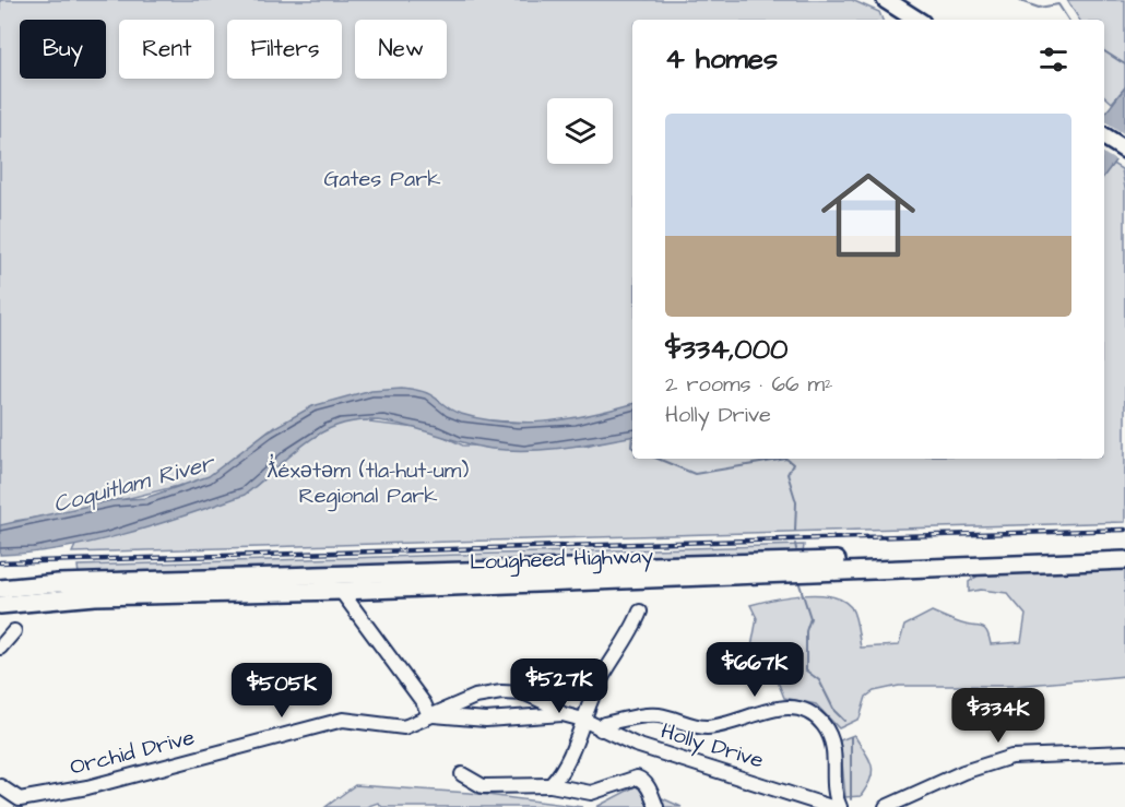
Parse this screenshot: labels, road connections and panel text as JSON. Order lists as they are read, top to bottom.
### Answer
{
  "streets": {
    "main road": ["Lougheed Highway"],
    "street": ["Holly Drive", "Orchid Drive"]
  },
  "water": ["Coquitlam River"],
  "parks": ["Gates Park", "ƛ̓éxətəm (tla-hut-um) Regional Park"],
  "page": {
    "chip": [
      "Buy",
      "Rent",
      "Filters",
      "New"
    ],
    "heading": "4 homes",
    "list": [
      {
        "name": "$334,000",
        "note": "2 rooms · 66 m² · Holly Drive"
      }
    ],
    "price": [
      "$667K",
      "$527K",
      "$505K",
      "$334K"
    ]
  }
}
